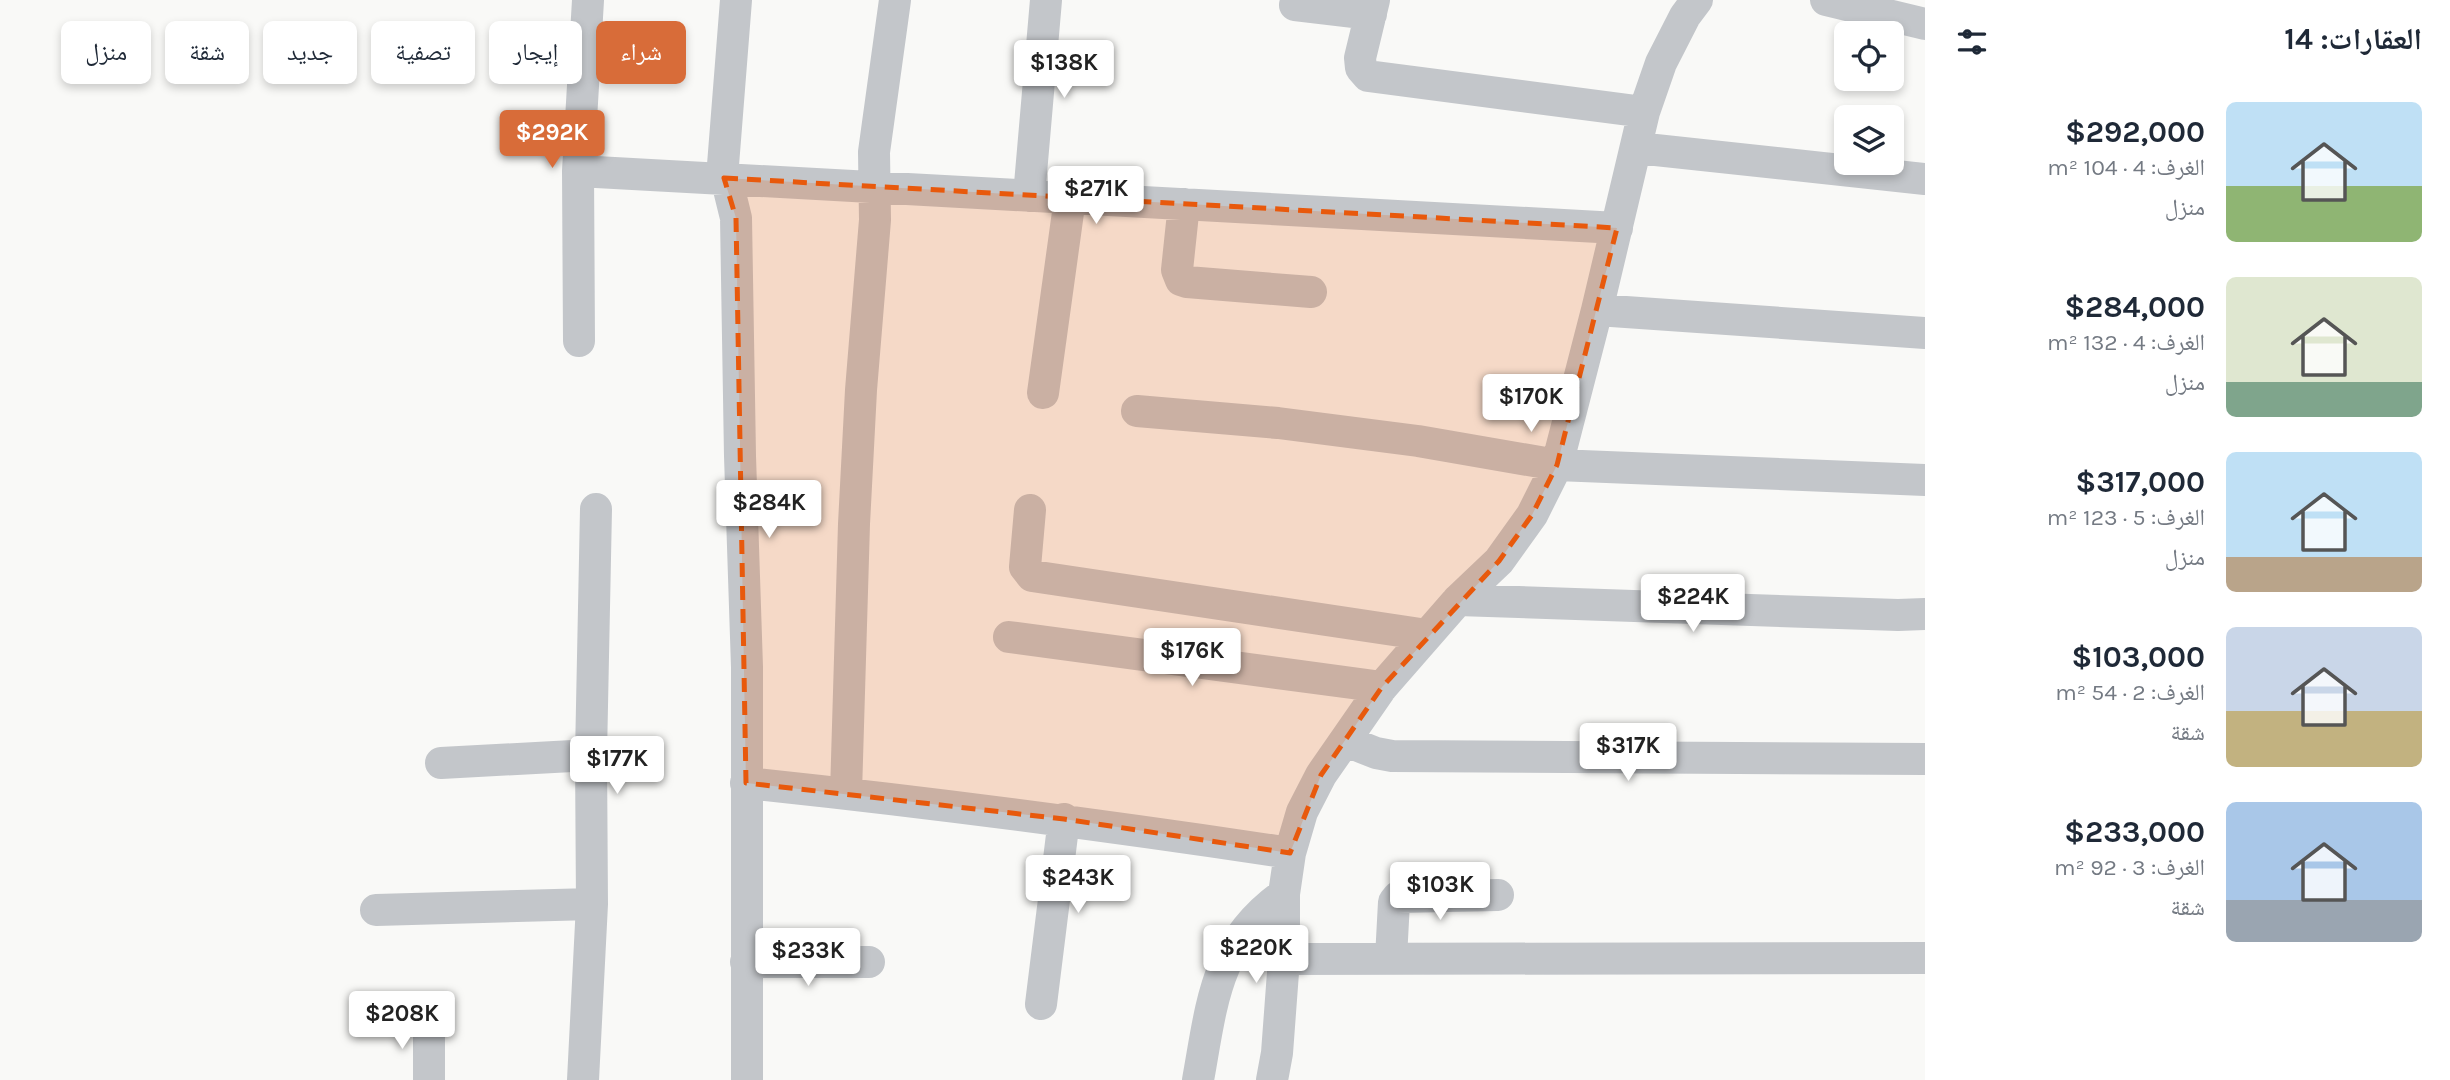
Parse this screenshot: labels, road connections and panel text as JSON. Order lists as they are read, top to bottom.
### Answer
{
  "page": {
    "heading": "العقارات: 14",
    "chip": [
      "شراء",
      "إيجار",
      "تصفية",
      "جديد",
      "شقة",
      "منزل"
    ],
    "price": [
      "$138K",
      "$292K",
      "$271K",
      "$170K",
      "$284K",
      "$224K",
      "$176K",
      "$317K",
      "$177K",
      "$243K",
      "$103K",
      "$220K",
      "$233K",
      "$208K"
    ],
    "list": [
      {
        "name": "$292,000",
        "note": "الغرف: 4 · 104 m² · منزل"
      },
      {
        "name": "$284,000",
        "note": "الغرف: 4 · 132 m² · منزل"
      },
      {
        "name": "$317,000",
        "note": "الغرف: 5 · 123 m² · منزل"
      },
      {
        "name": "$103,000",
        "note": "الغرف: 2 · 54 m² · شقة"
      },
      {
        "name": "$233,000",
        "note": "الغرف: 3 · 92 m² · شقة"
      }
    ]
  }
}
